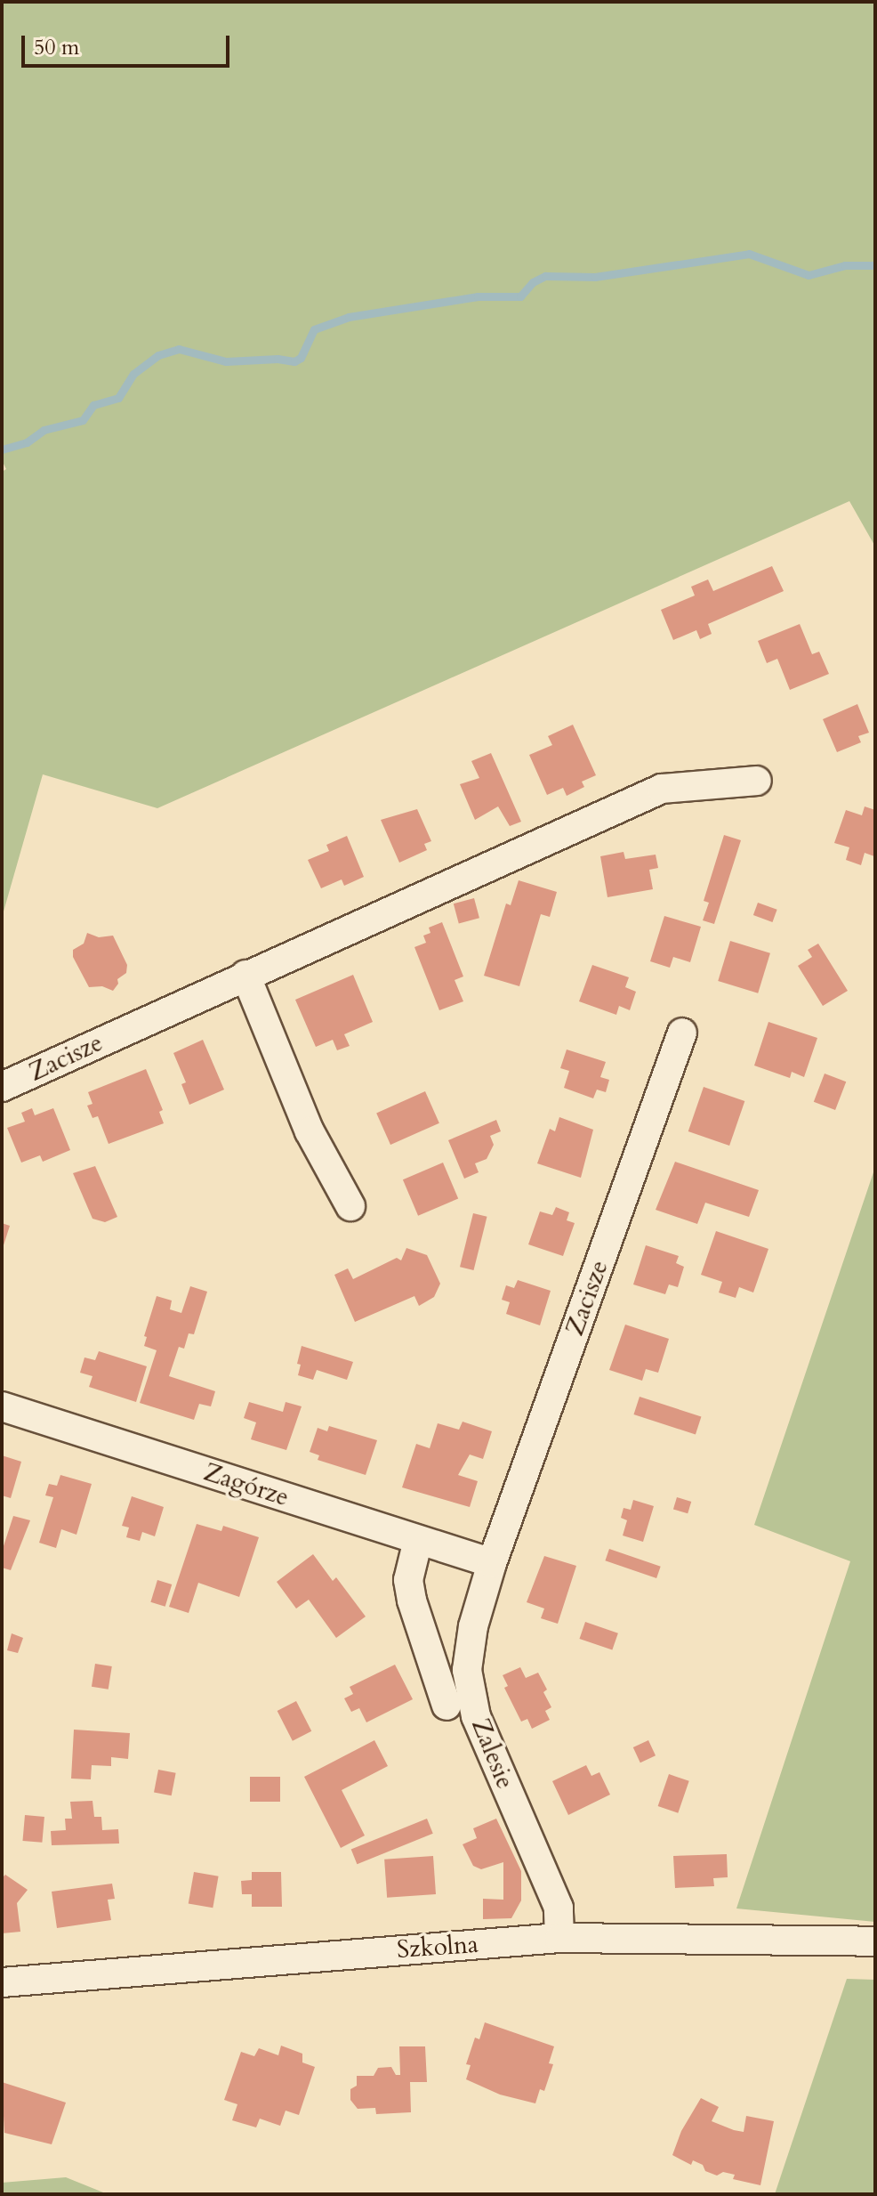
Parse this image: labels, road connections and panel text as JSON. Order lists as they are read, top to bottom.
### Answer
{
  "streets": {
    "street": [
      "Zacisze",
      "Zagórze",
      "Zalesie",
      "Szkolna"
    ]
  },
  "crossings": [
    ["Zacisze", "Zagórze"],
    ["Zacisze", "Zalesie"],
    ["Zagórze", "Zalesie"],
    ["Zalesie", "Szkolna"]
  ],
  "scale_bar": "50 m"
}
